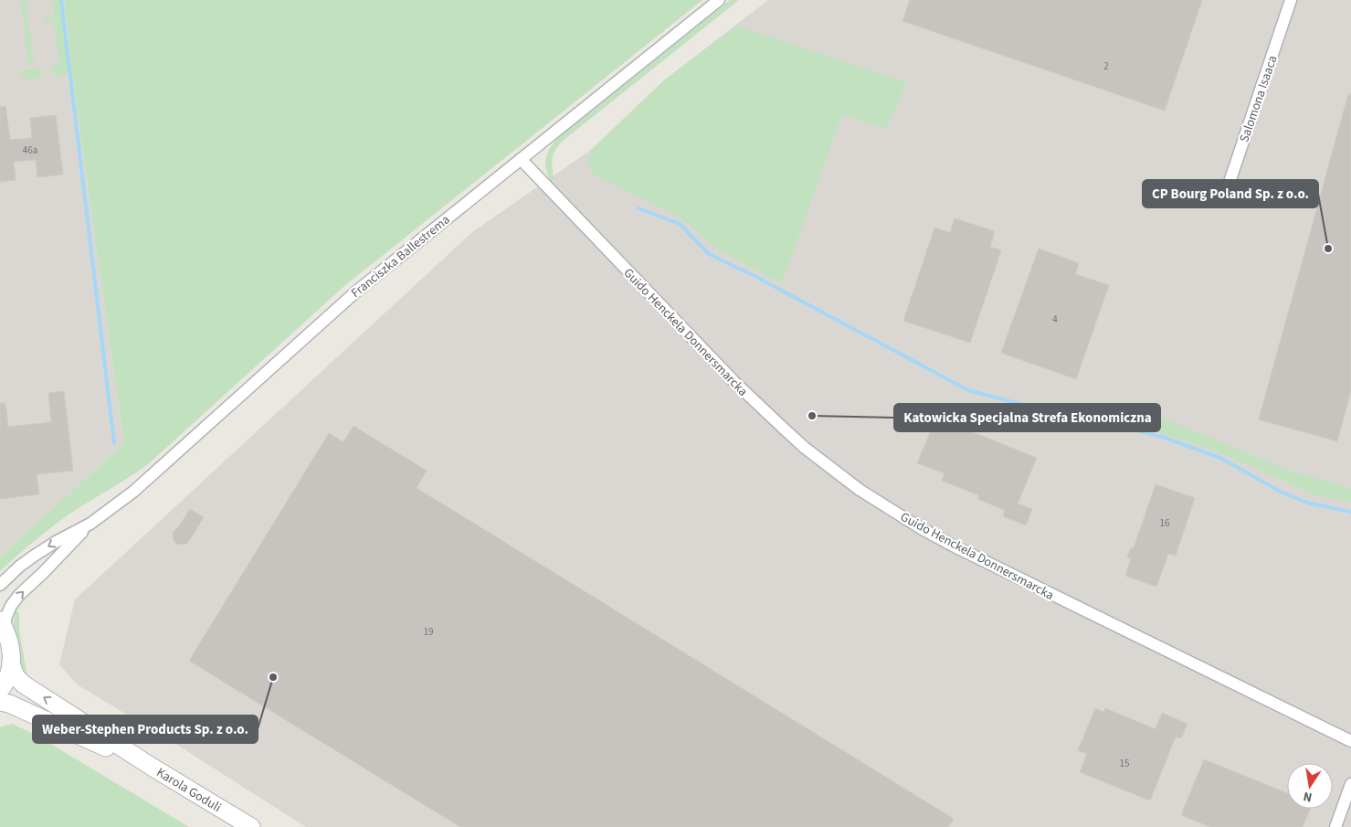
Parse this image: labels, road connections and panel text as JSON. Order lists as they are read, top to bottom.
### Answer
{
  "streets": {
    "street": [
      "Salomona Isaaca",
      "Franciszka Ballestrema",
      "Guido Henckela Donnersmarcka",
      "Karola Goduli"
    ]
  },
  "crossings": [
    ["Franciszka Ballestrema", "Guido Henckela Donnersmarcka"]
  ],
  "places": ["CP Bourg Poland Sp. z o.o.", "Katowicka Specjalna Strefa Ekonomiczna", "Weber-Stephen Products Sp. z o.o."],
  "house_numbers": [
    "2",
    "46a",
    "4",
    "16",
    "19",
    "15"
  ],
  "north": "bottom"
}
